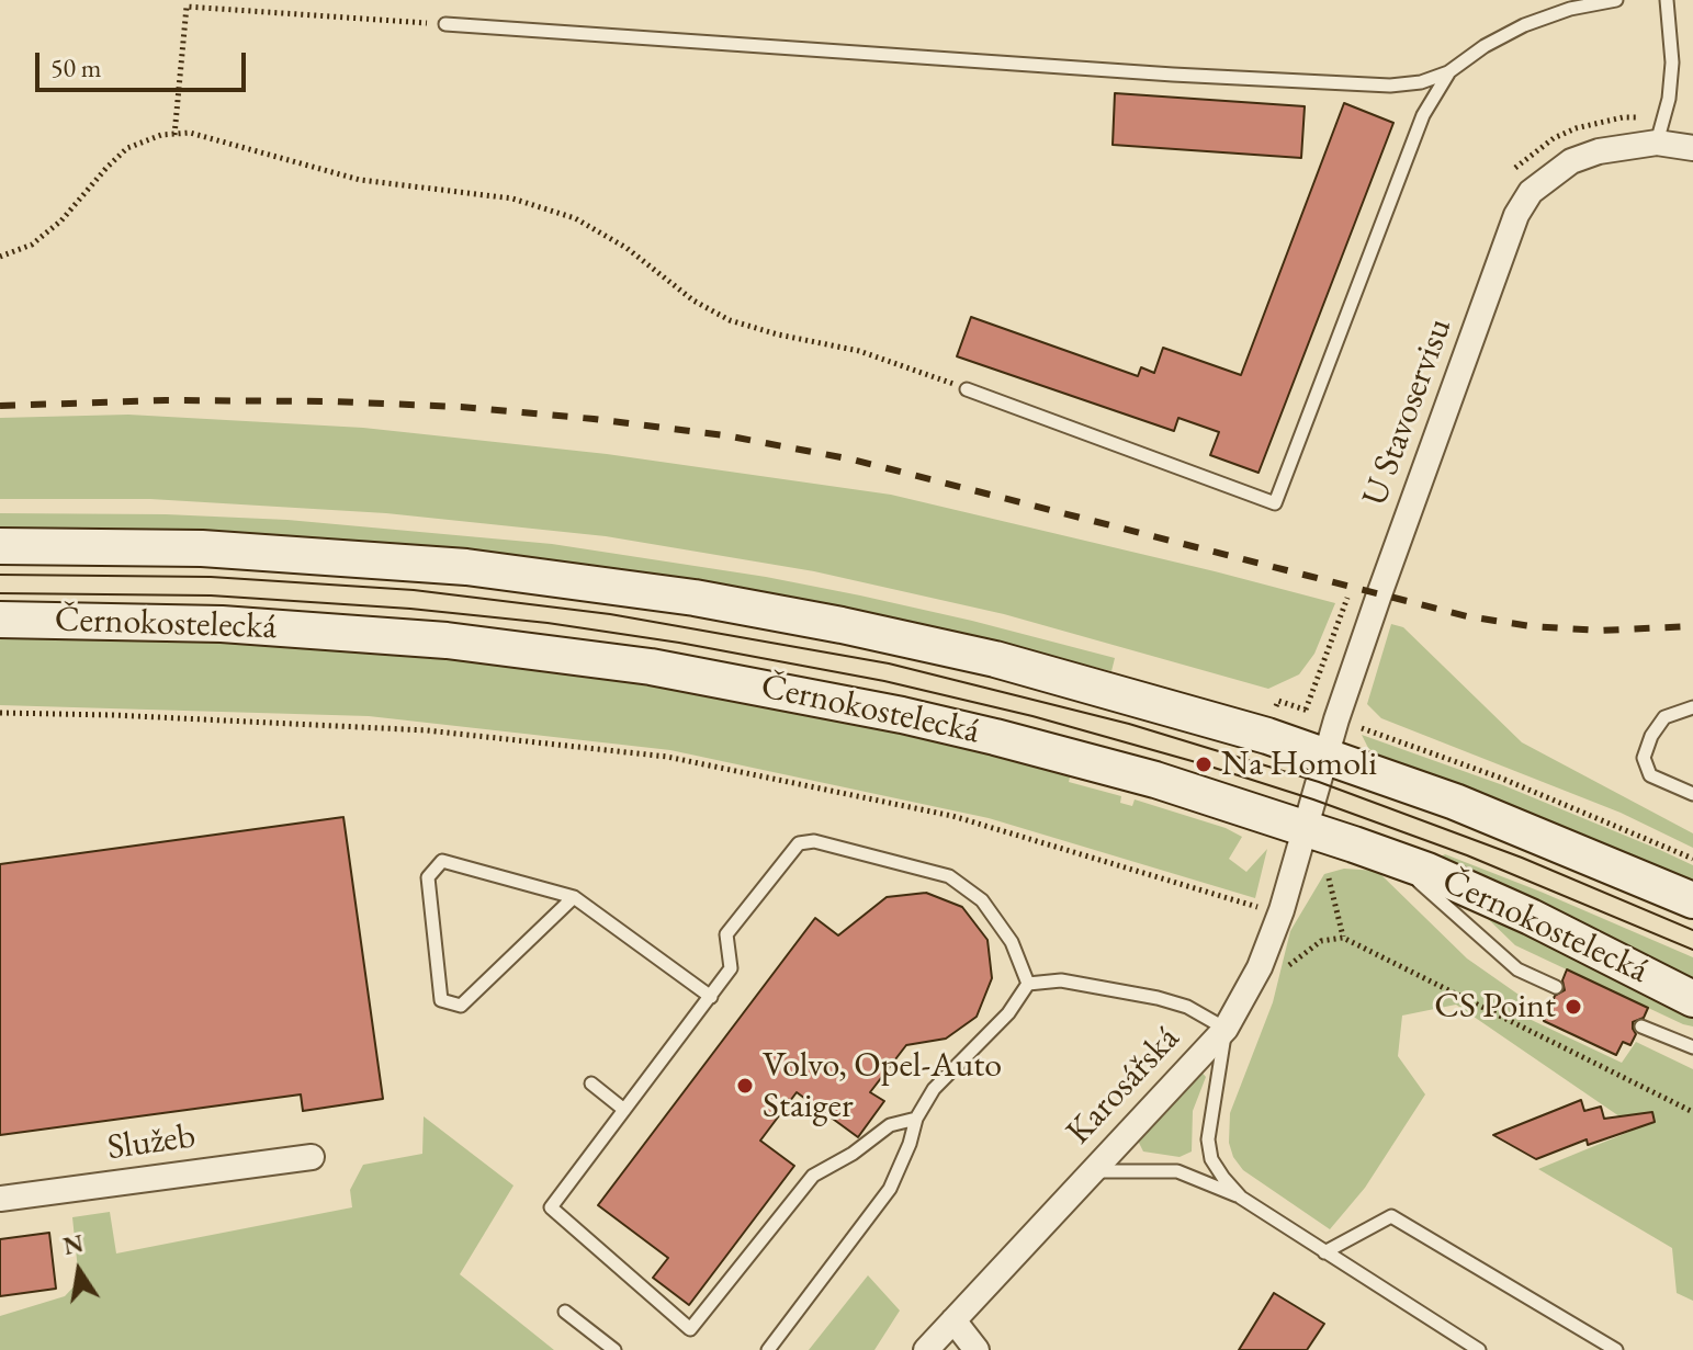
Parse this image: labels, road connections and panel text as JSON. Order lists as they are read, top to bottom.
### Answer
{
  "streets": {
    "main road": ["Černokostelecká"],
    "street": ["U Stavoservisu", "Karosářská", "Služeb"]
  },
  "crossings": [
    ["U Stavoservisu", "Černokostelecká"],
    ["U Stavoservisu", "Karosářská"],
    ["Černokostelecká", "Karosářská"]
  ],
  "places": ["Na Homoli", "CS Point", "Volvo, Opel-Auto Staiger"],
  "scale_bar": "50 m",
  "north": "top"
}
